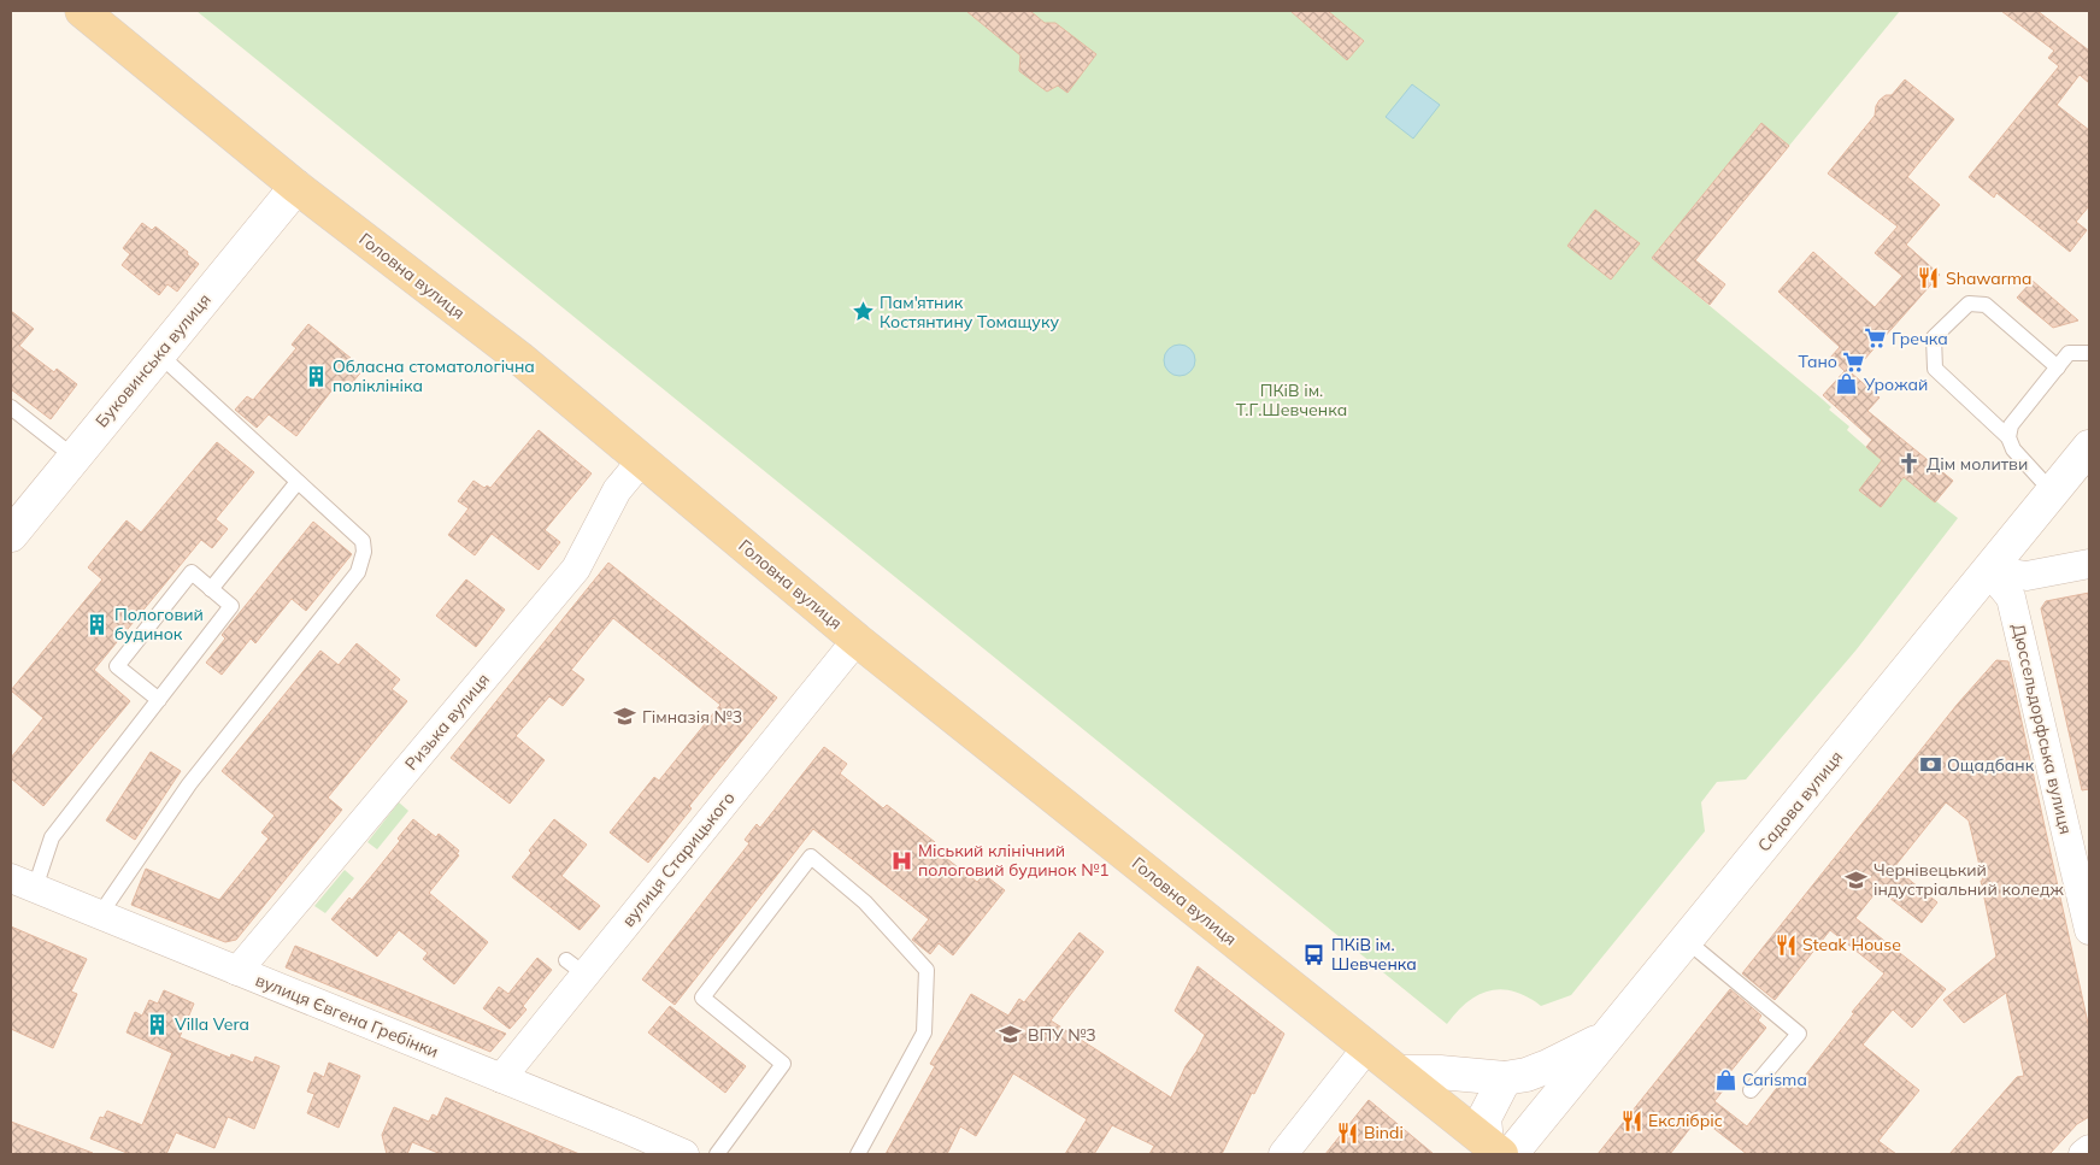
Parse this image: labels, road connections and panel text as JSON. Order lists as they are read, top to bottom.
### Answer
{
  "streets": {
    "main road": ["Головна вулиця", "Буковинська вулиця", "Садова вулиця"],
    "street": [
      "Ризька вулиця",
      "Дюссельдорфська вулиця",
      "вулиця Старицького",
      "вулиця Євгена Гребінки"
    ]
  },
  "crossings": [
    ["Головна вулиця", "Буковинська вулиця"],
    ["Головна вулиця", "Ризька вулиця"],
    ["Головна вулиця", "Садова вулиця"],
    ["Головна вулиця", "вулиця Старицького"],
    ["Ризька вулиця", "вулиця Євгена Гребінки"],
    ["Дюссельдорфська вулиця", "Садова вулиця"],
    ["вулиця Старицького", "вулиця Євгена Гребінки"]
  ],
  "parks": ["ПКіВ ім. Т.Г.Шевченка"],
  "places": {
    "restaurant": [
      "Shawarma",
      "Steak House",
      "Екслібріс",
      "Bindi"
    ],
    "place": ["Пам'ятник Костянтину Томащуку"],
    "supermarket": ["Гречка", "Тано"],
    "building": ["Обласна стоматологічна поліклініка", "Пологовий будинок", "Villa Vera"],
    "shop": ["Урожай", "Carisma"],
    "church": ["Дім молитви"],
    "school or university": ["Гімназія №3", "Чернівецький індустріальний коледж", "ВПУ №3"],
    "bank": ["Ощадбанк"],
    "hospital": ["Міський клінічний пологовий будинок №1"],
    "bus stop": ["ПКіВ ім. Шевченка"]
  }
}
